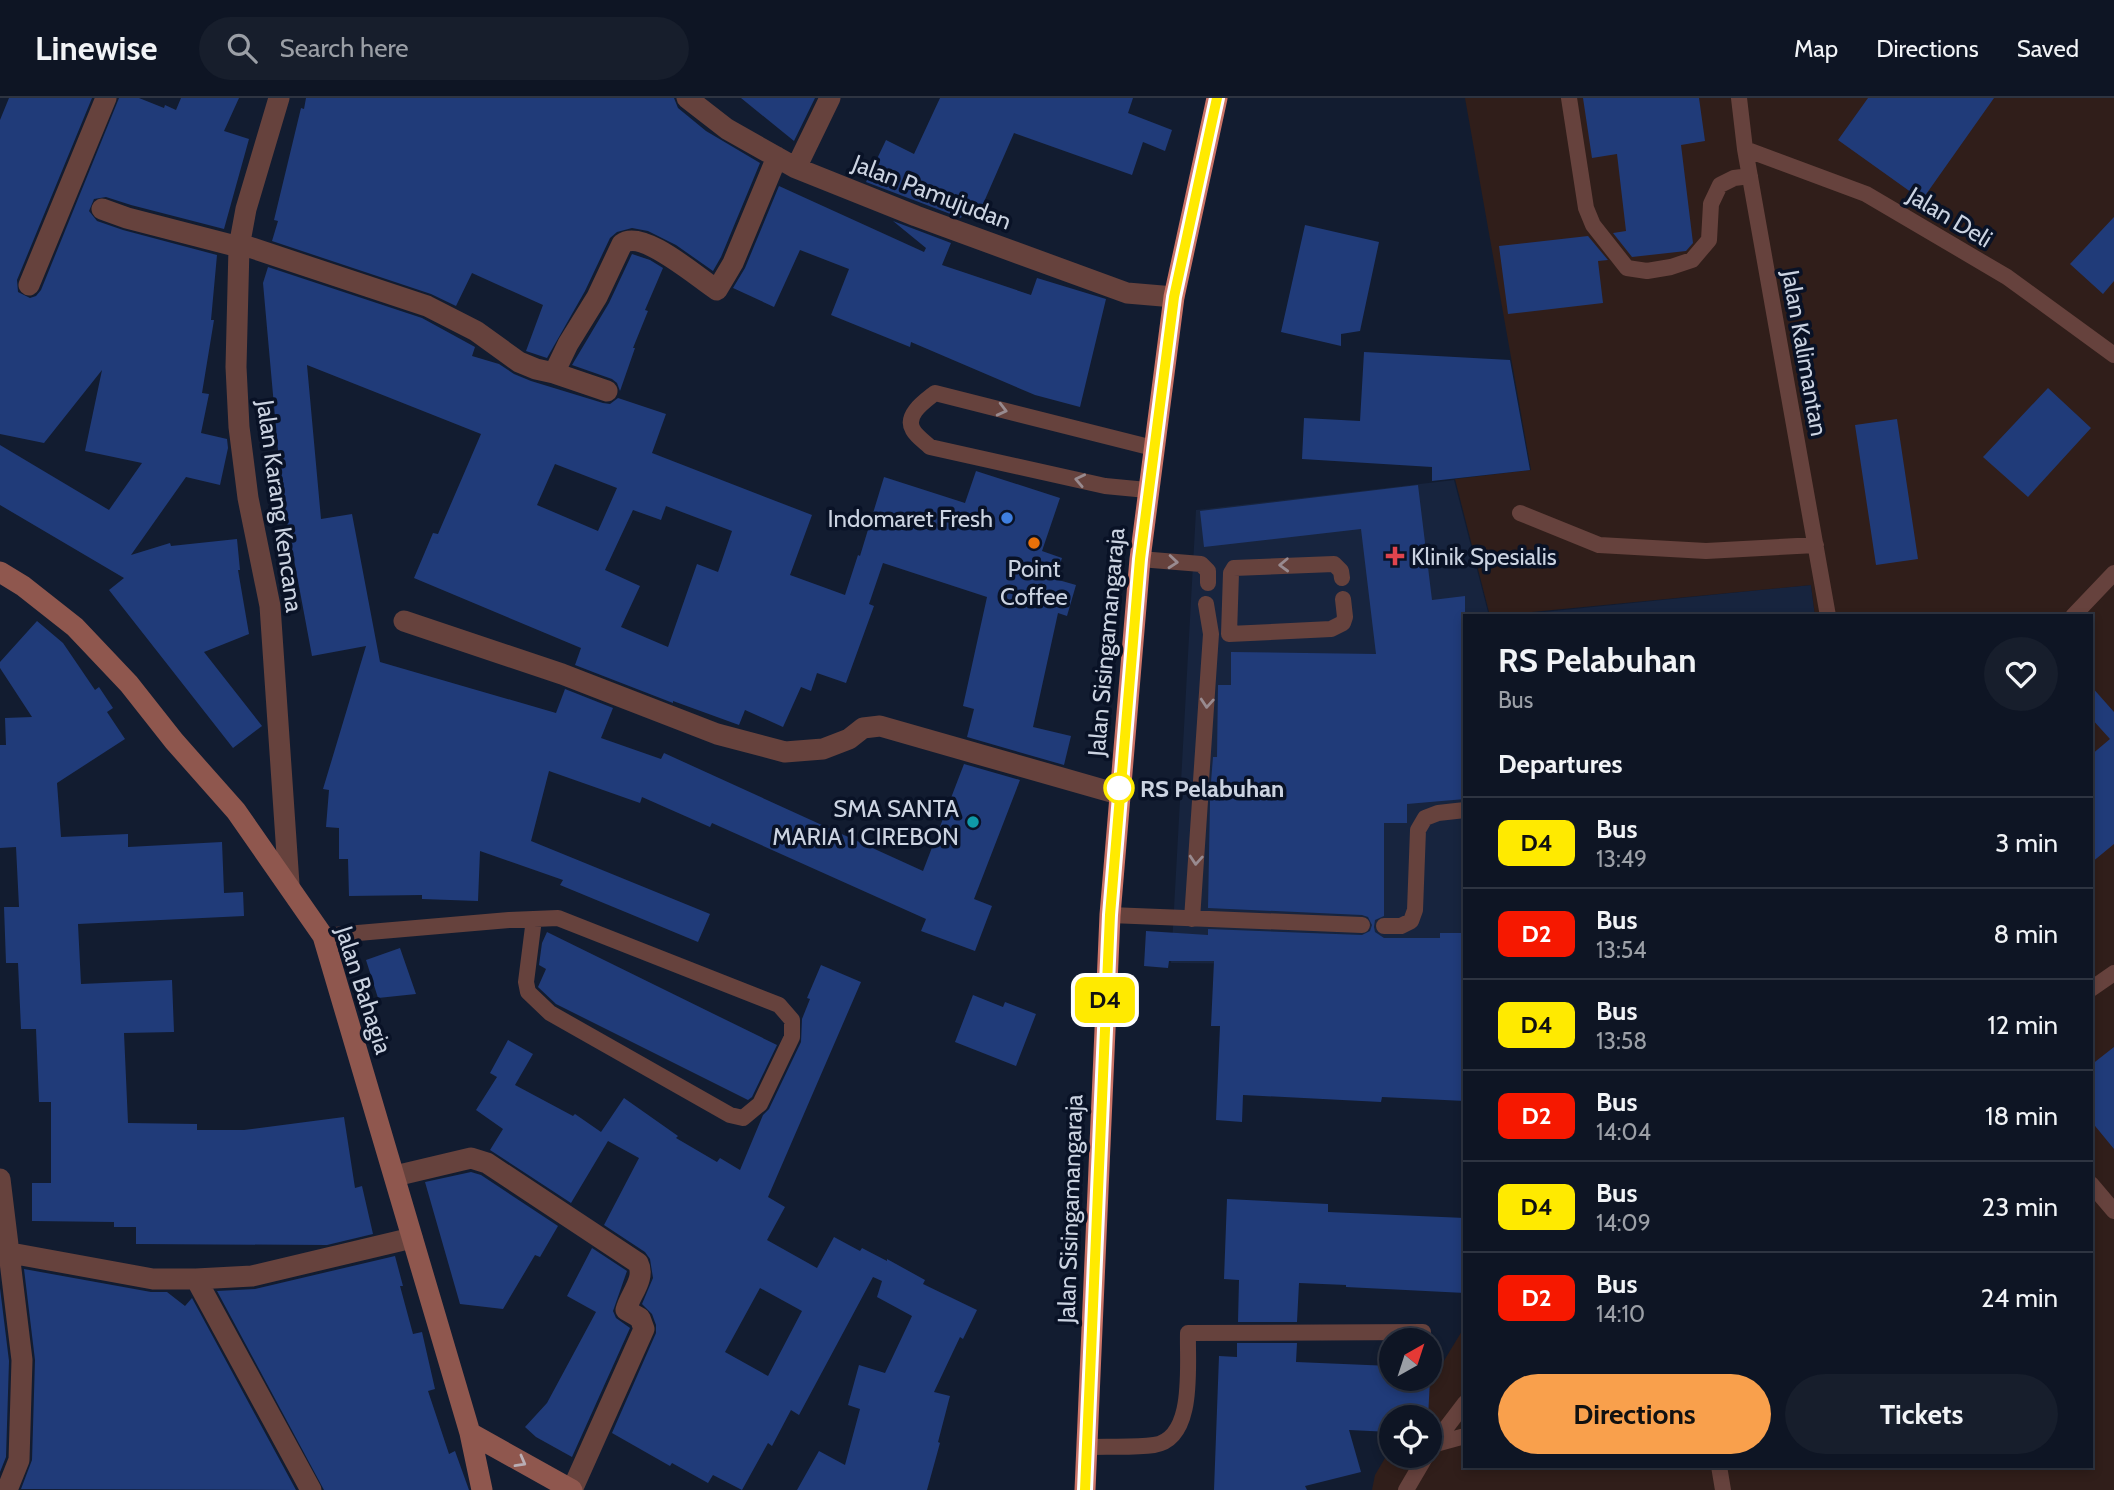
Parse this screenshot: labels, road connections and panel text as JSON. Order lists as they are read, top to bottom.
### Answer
{
  "streets": {
    "highway": ["Jalan Sisingamangaraja"],
    "main road": ["Jalan Bahagia"],
    "street": ["Jalan Pamujudan", "Jalan Karang Kencana"],
    "lane": ["Jalan Deli", "Jalan Kalimantan"]
  },
  "crossings": [
    ["Jalan Pamujudan", "Jalan Sisingamangaraja"],
    ["Jalan Deli", "Jalan Kalimantan"],
    ["Jalan Karang Kencana", "Jalan Bahagia"]
  ],
  "places": {
    "other": [
      "Indomaret Fresh",
      "Point Coffee",
      "RS Pelabuhan",
      "SMA SANTA MARIA 1 CIREBON"
    ],
    "health": ["Klinik Spesialis"]
  },
  "lines": ["bus line D4"],
  "north": "top right",
  "page": {
    "header": "Linewise",
    "search": "Search here",
    "nav": ["Map", "Directions", "Saved"],
    "on_map": "D4",
    "heading": [
      ["RS Pelabuhan", "Bus"],
      "Departures"
    ],
    "list": [
      {
        "mark": "D4",
        "name": "Bus",
        "note": "13:49",
        "value": "3 min"
      },
      {
        "mark": "D2",
        "name": "Bus",
        "note": "13:54",
        "value": "8 min"
      },
      {
        "mark": "D4",
        "name": "Bus",
        "note": "13:58",
        "value": "12 min"
      },
      {
        "mark": "D2",
        "name": "Bus",
        "note": "14:04",
        "value": "18 min"
      },
      {
        "mark": "D4",
        "name": "Bus",
        "note": "14:09",
        "value": "23 min"
      },
      {
        "mark": "D2",
        "name": "Bus",
        "note": "14:10",
        "value": "24 min"
      }
    ],
    "buttons": ["Directions", "Tickets"]
  }
}
